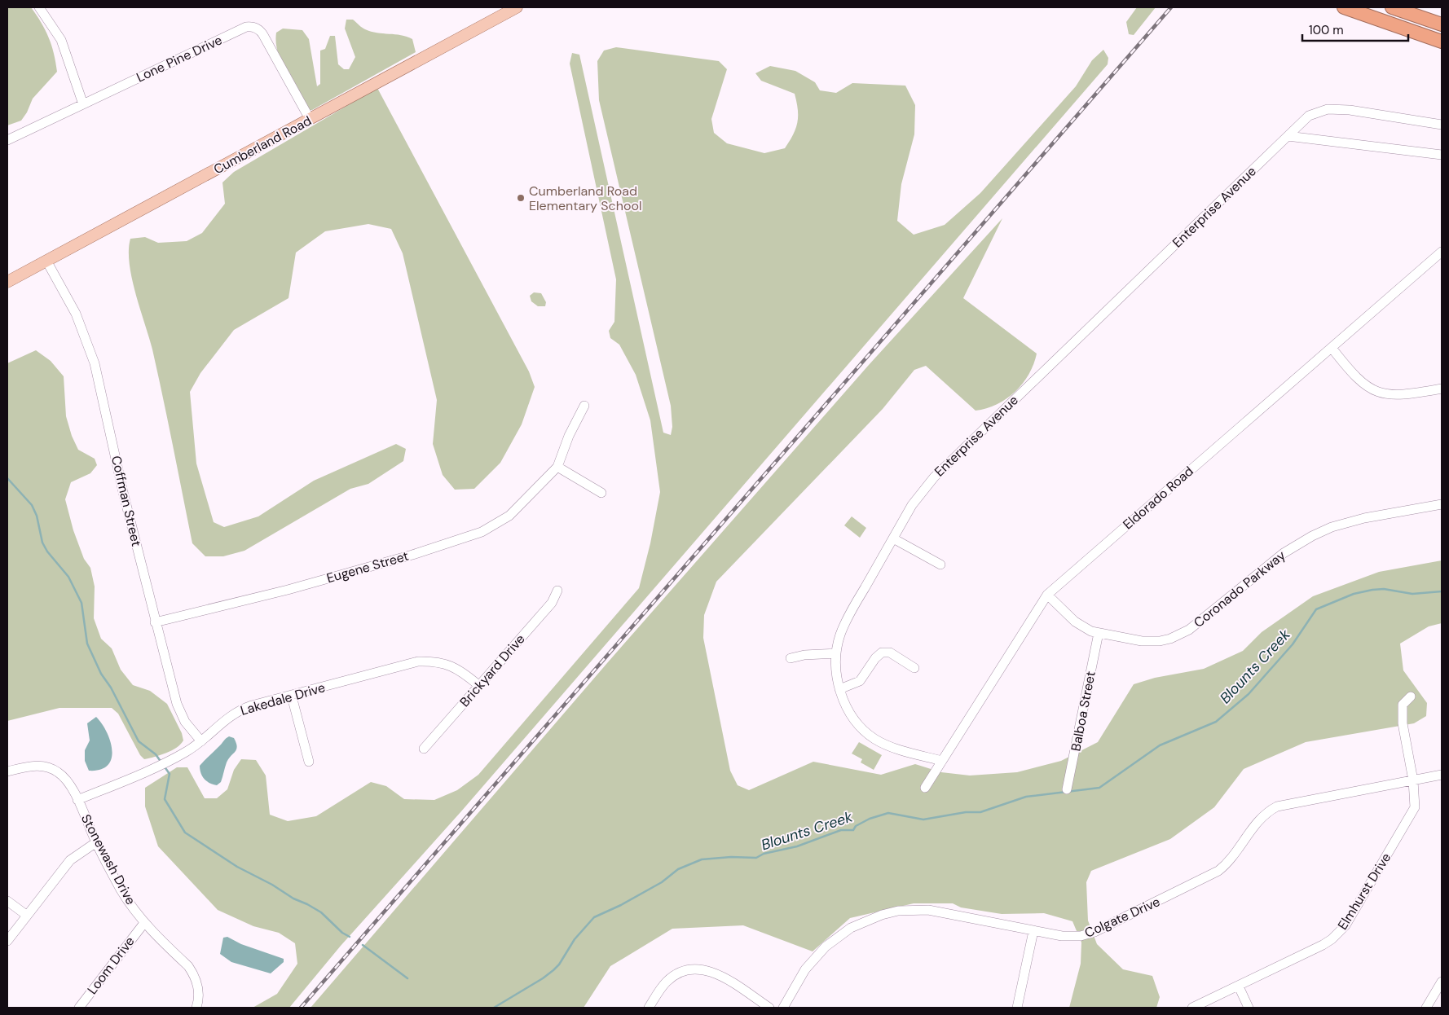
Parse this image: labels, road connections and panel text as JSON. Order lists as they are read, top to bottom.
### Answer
{
  "streets": {
    "main road": ["Cumberland Road"],
    "street": [
      "Lone Pine Drive",
      "Enterprise Avenue",
      "Eldorado Road",
      "Coffman Street",
      "Eugene Street",
      "Coronado Parkway",
      "Brickyard Drive",
      "Lakedale Drive",
      "Balboa Street",
      "Stonewash Drive",
      "Elmhurst Drive",
      "Colgate Drive",
      "Loom Drive"
    ]
  },
  "crossings": [
    ["Lone Pine Drive", "Cumberland Road"],
    ["Cumberland Road", "Coffman Street"],
    ["Enterprise Avenue", "Eldorado Road"],
    ["Eldorado Road", "Coronado Parkway"],
    ["Coffman Street", "Eugene Street"],
    ["Coffman Street", "Lakedale Drive"],
    ["Coronado Parkway", "Balboa Street"],
    ["Brickyard Drive", "Lakedale Drive"],
    ["Lakedale Drive", "Stonewash Drive"],
    ["Stonewash Drive", "Loom Drive"],
    ["Elmhurst Drive", "Colgate Drive"]
  ],
  "water": ["Blounts Creek"],
  "places": ["Cumberland Road Elementary School"],
  "scale_bar": "100 m"
}
